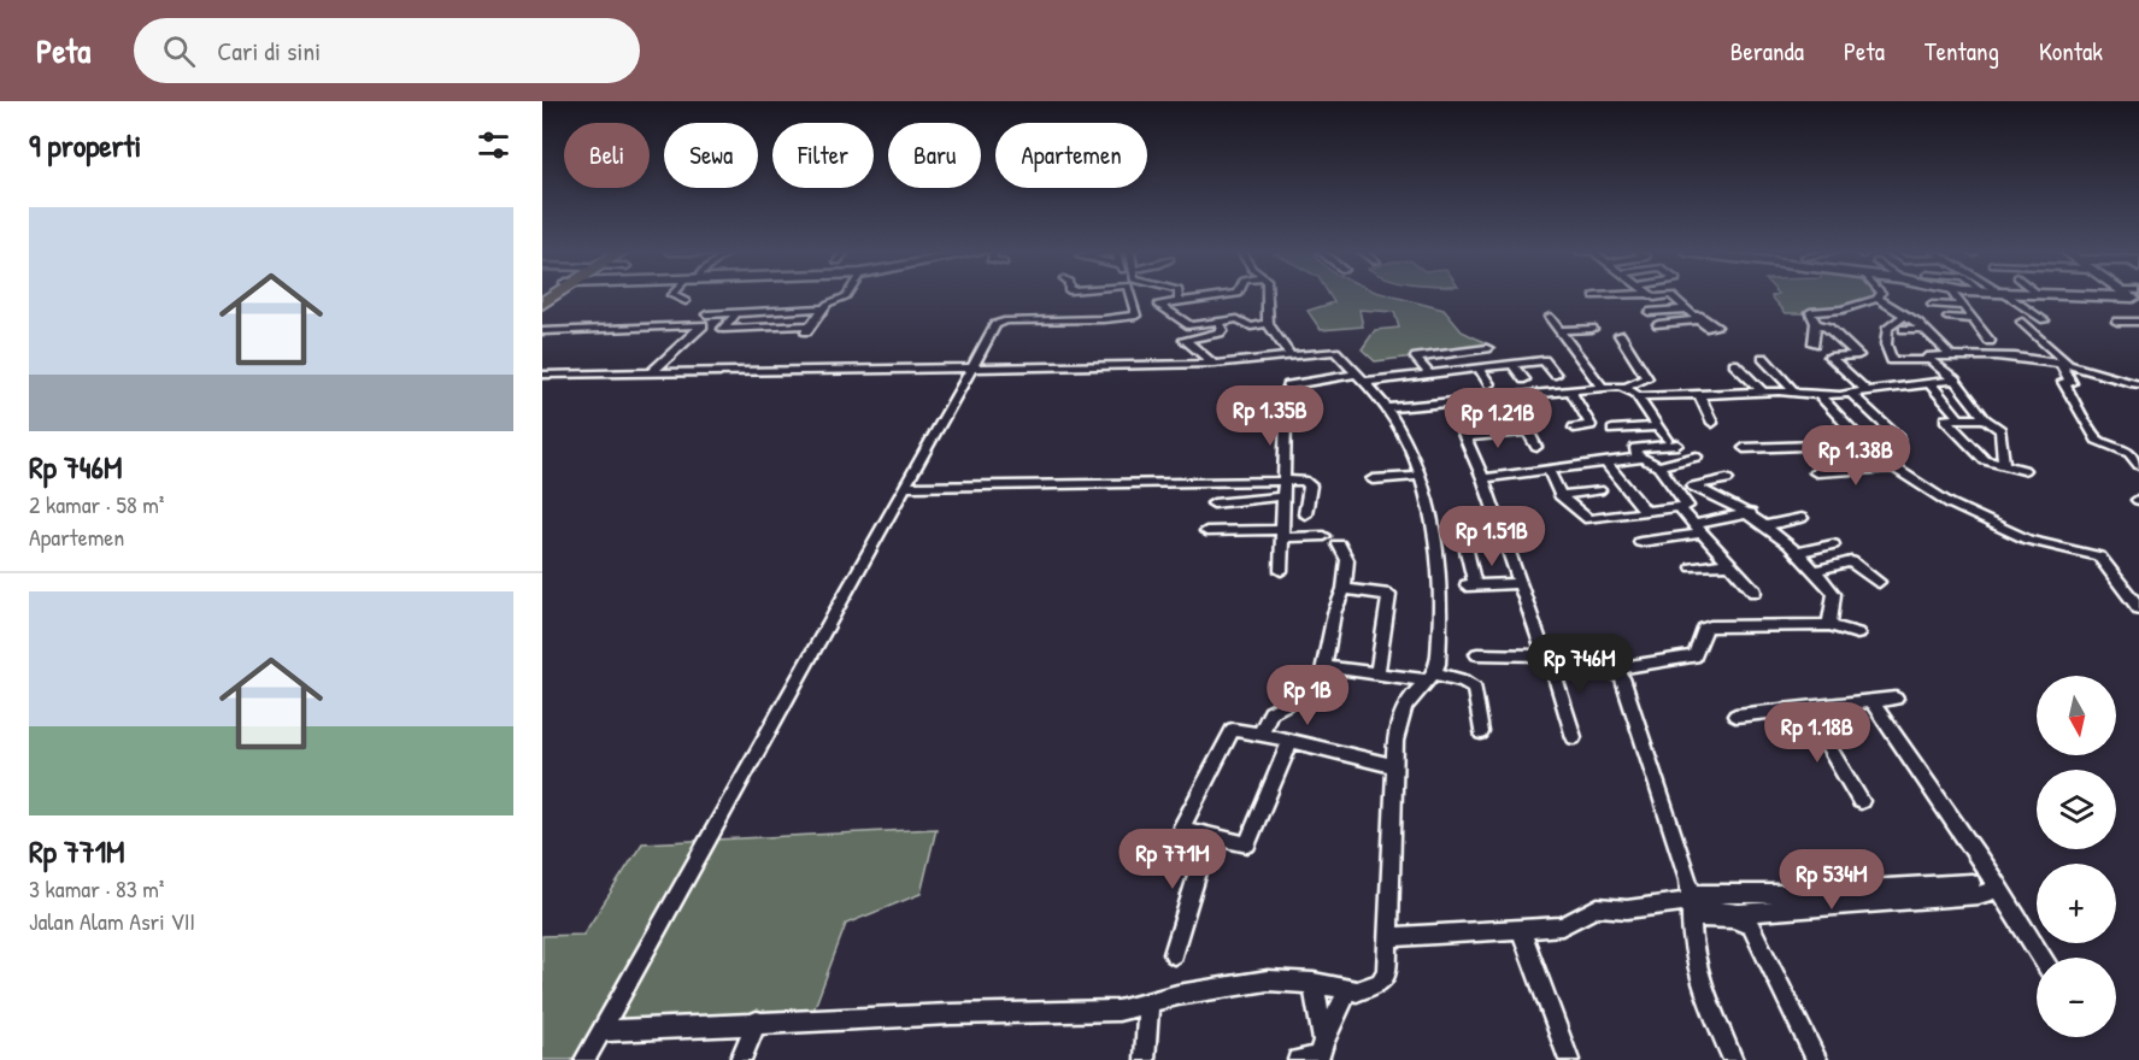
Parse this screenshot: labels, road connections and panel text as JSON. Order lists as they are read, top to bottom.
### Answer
{
  "north": "bottom",
  "page": {
    "header": "Peta",
    "search": "Cari di sini",
    "nav": [
      "Beranda",
      "Peta",
      "Tentang",
      "Kontak"
    ],
    "heading": "9 properti",
    "chip": [
      "Beli",
      "Sewa",
      "Filter",
      "Baru",
      "Apartemen"
    ],
    "list": [
      {
        "name": "Rp 746M",
        "note": "2 kamar · 58 m² · Apartemen"
      },
      {
        "name": "Rp 771M",
        "note": "3 kamar · 83 m² · Jalan Alam Asri VII"
      }
    ],
    "price": [
      "Rp 1.35B",
      "Rp 1.21B",
      "Rp 1.38B",
      "Rp 1.51B",
      "Rp 746M",
      "Rp 1B",
      "Rp 1.18B",
      "Rp 771M",
      "Rp 534M"
    ],
    "map_buttons": ["+", "−"]
  }
}
